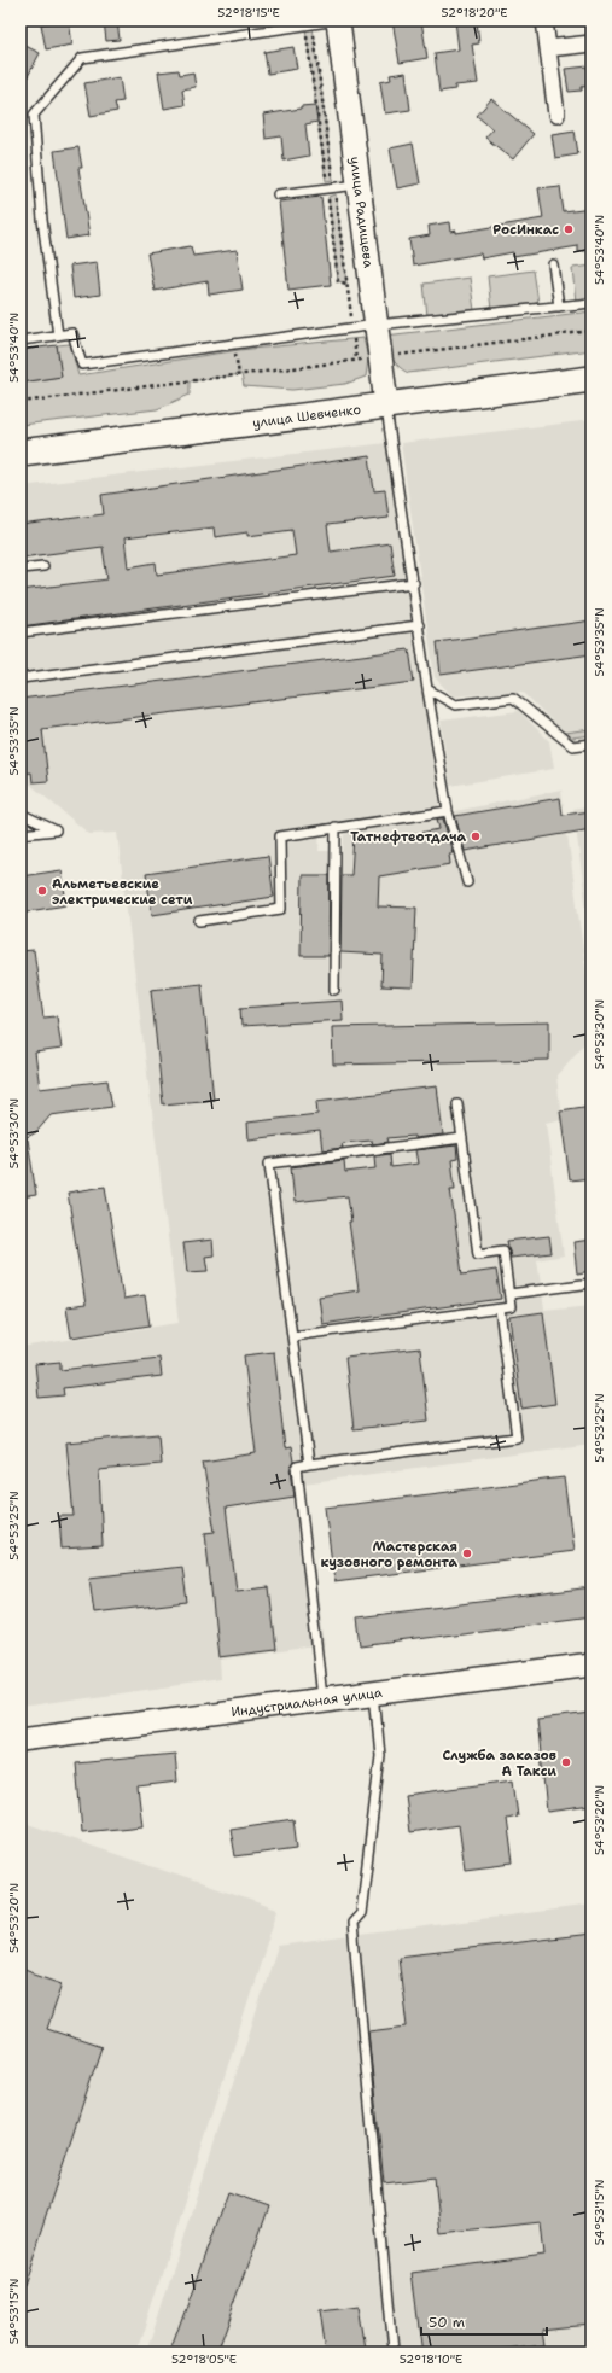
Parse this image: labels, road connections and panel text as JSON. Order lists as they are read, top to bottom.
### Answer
{
  "streets": {
    "main road": ["улица Шевченко"],
    "street": ["улица Радищева", "Индустриальная улица"]
  },
  "crossings": [
    ["улица Радищева", "улица Шевченко"]
  ],
  "places": [
    "РосИнкас",
    "Татнефтеотдача",
    "Альметьевские электрические сети",
    "Мастерская кузовного ремонта",
    "Служба заказов А Такси"
  ],
  "scale_bar": "50 m",
  "coordinates": [
    "52°18'15\"E",
    "52°18'20\"E",
    "54°53'40\"N",
    "54°53'35\"N",
    "54°53'30\"N",
    "54°53'25\"N",
    "54°53'20\"N",
    "54°53'15\"N",
    "52°18'05\"E",
    "52°18'10\"E"
  ]
}
